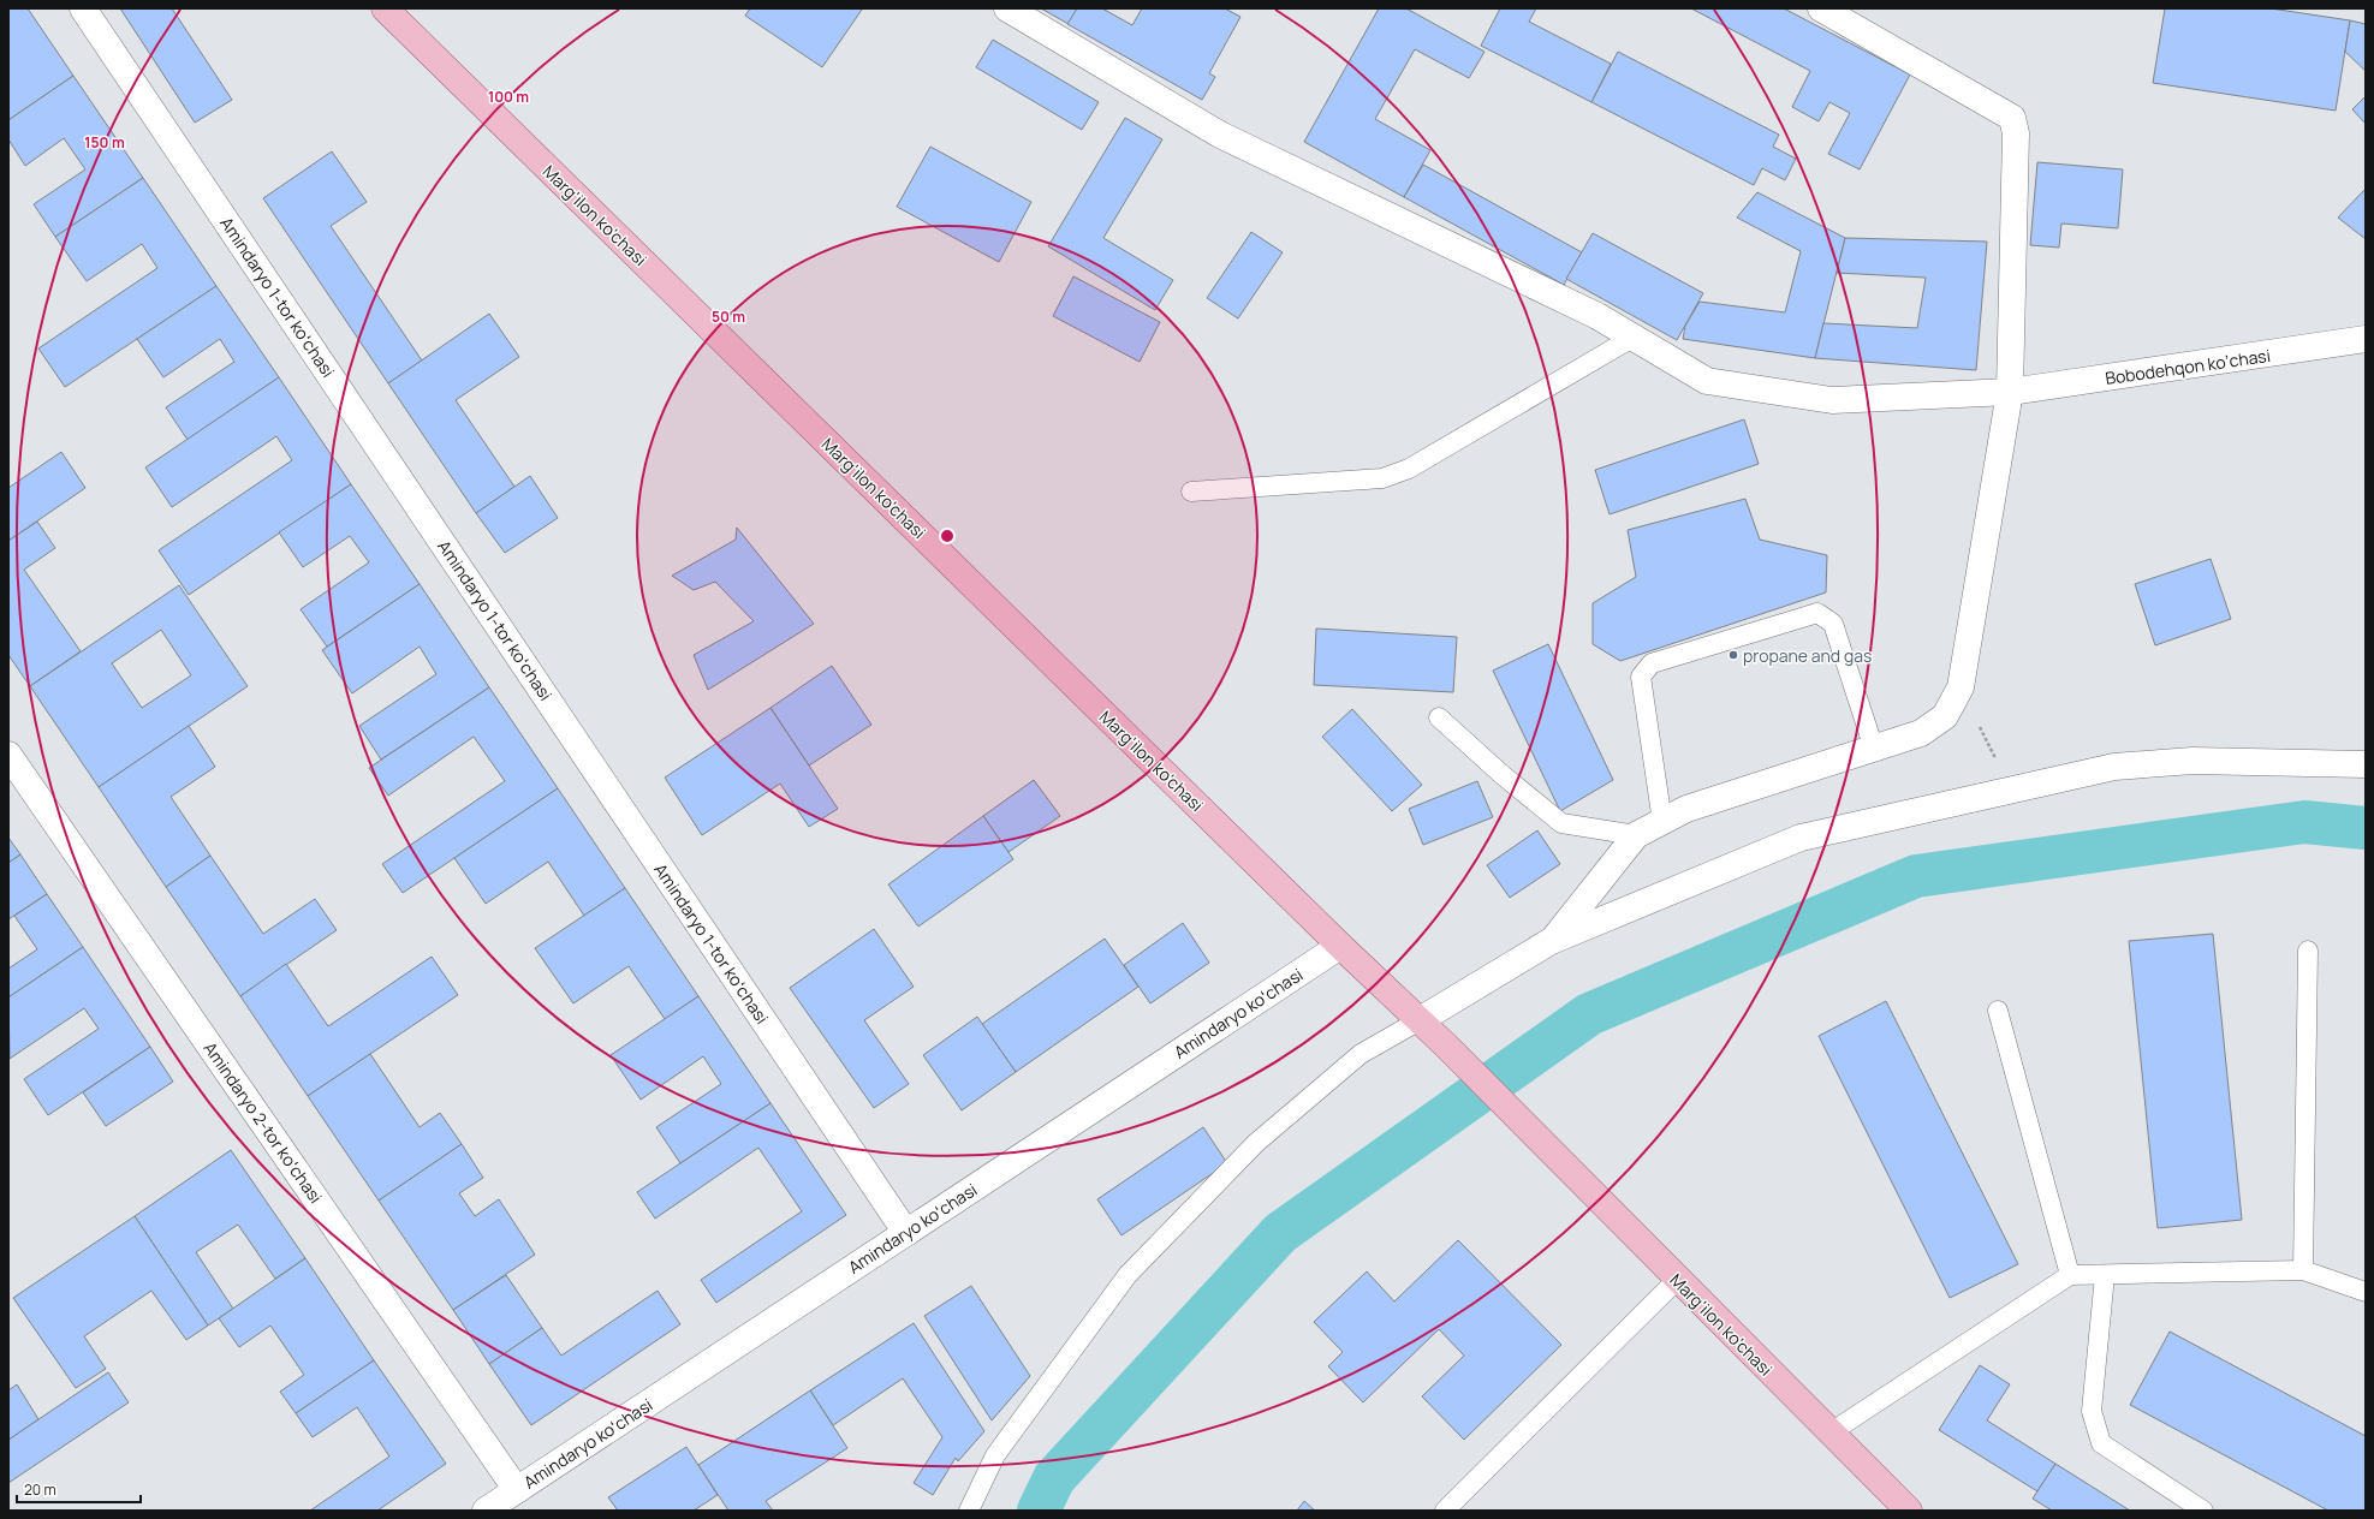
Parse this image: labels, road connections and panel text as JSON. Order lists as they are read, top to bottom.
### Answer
{
  "streets": {
    "main road": ["Marg'ilon ko'chasi"],
    "street": [
      "Amindaryo 1-tor koʻchasi",
      "Bobodehqon koʼchasi",
      "Amindaryo koʻchasi",
      "Amindaryo 2-tor koʻchasi"
    ]
  },
  "crossings": [
    ["Marg'ilon ko'chasi", "Amindaryo koʻchasi"],
    ["Amindaryo 1-tor koʻchasi", "Amindaryo koʻchasi"],
    ["Amindaryo koʻchasi", "Amindaryo 2-tor koʻchasi"]
  ],
  "places": ["propane and gas"],
  "scale_bar": "20 m",
  "rings": ["100 m", "150 m", "50 m"]
}
